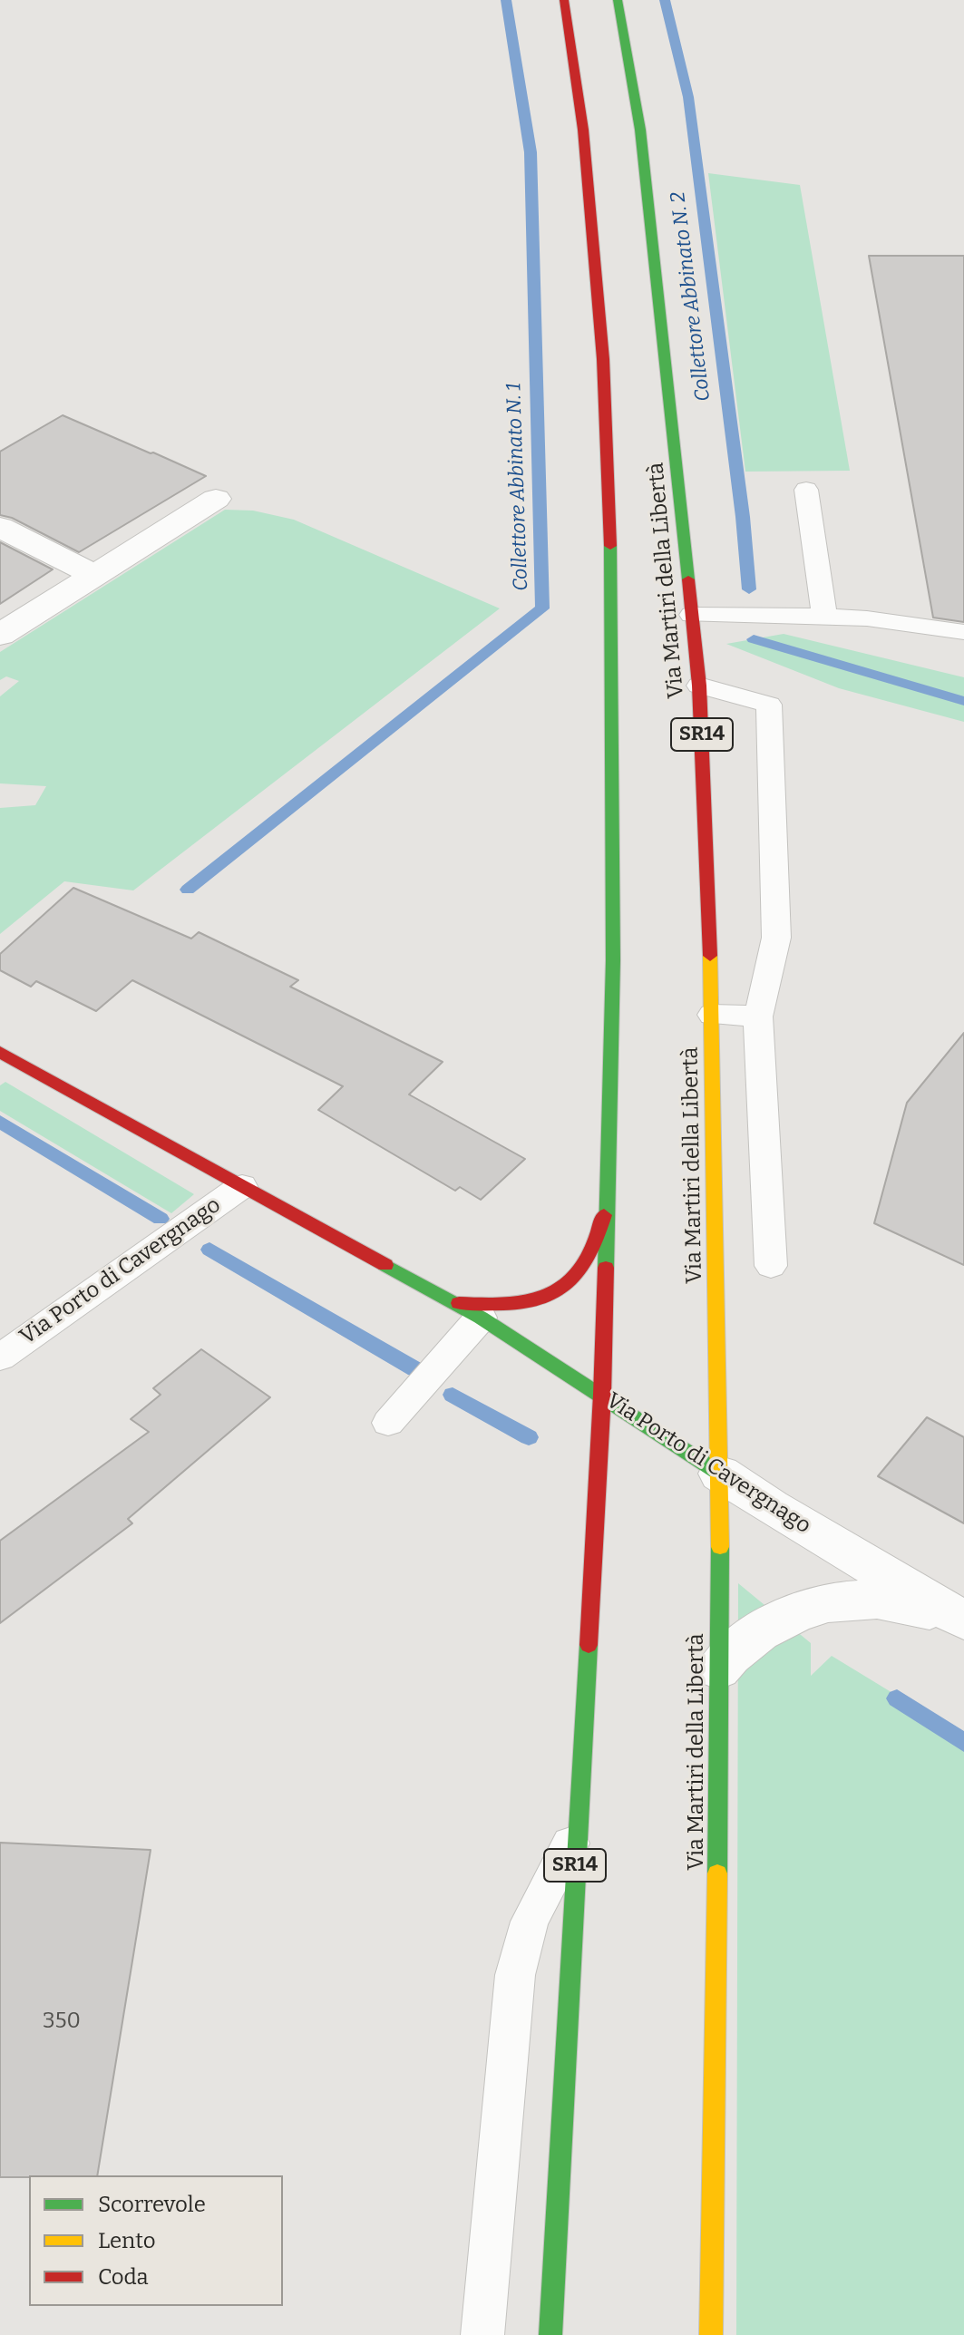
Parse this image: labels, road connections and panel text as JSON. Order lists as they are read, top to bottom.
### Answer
{
  "streets": {
    "main road": ["Via Martiri della Libertà", "SR14", "Via Porto di Cavergnago"]
  },
  "crossings": [
    ["Via Martiri della Libertà", "Via Porto di Cavergnago"],
    ["SR14", "Via Porto di Cavergnago"]
  ],
  "water": ["Collettore Abbinato N. 2", "Collettore Abbinato N. 1"],
  "house_numbers": ["350"],
  "legend": ["Scorrevole", "Lento", "Coda"]
}
